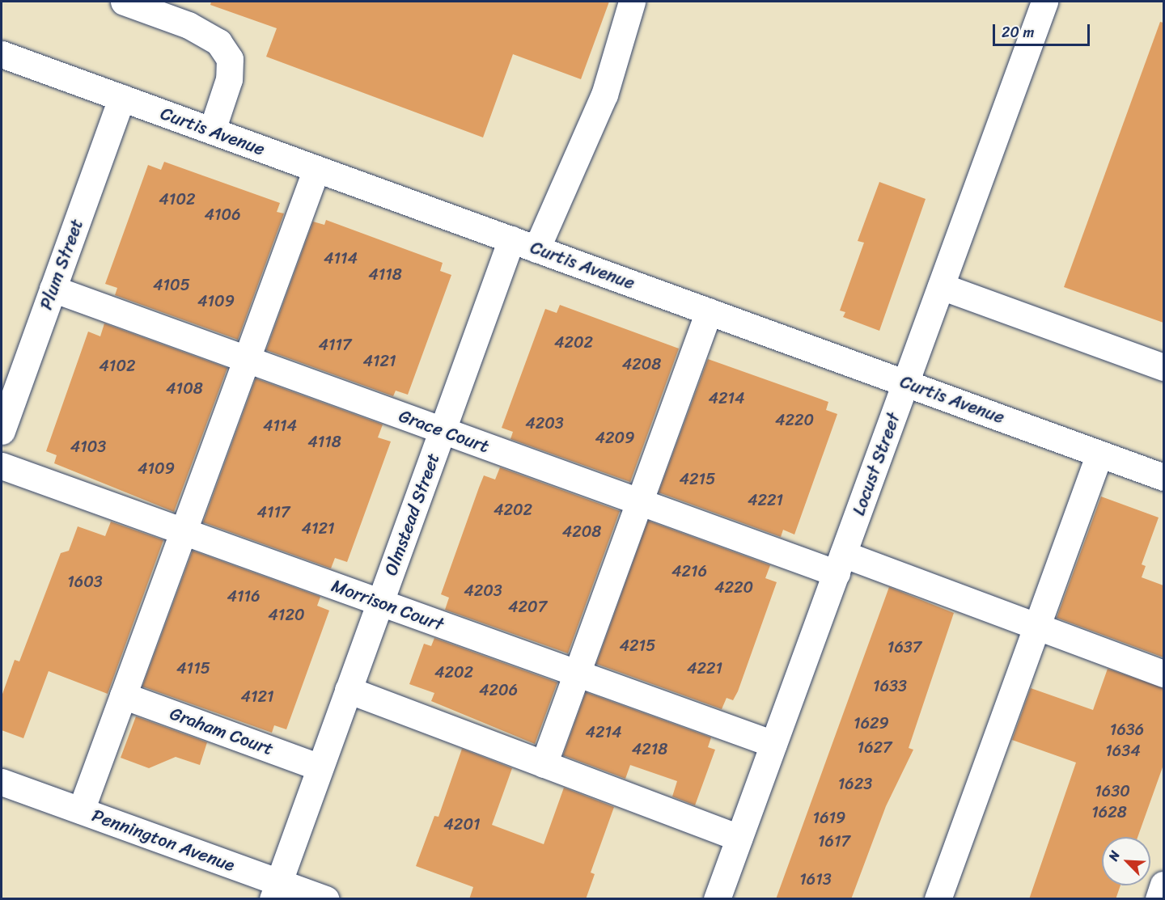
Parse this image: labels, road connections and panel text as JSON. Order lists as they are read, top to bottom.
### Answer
{
  "streets": {
    "street": [
      "Curtis Avenue",
      "Plum Street",
      "Grace Court",
      "Locust Street",
      "Olmstead Street",
      "Morrison Court",
      "Graham Court",
      "Pennington Avenue"
    ]
  },
  "crossings": [
    ["Curtis Avenue", "Plum Street"],
    ["Curtis Avenue", "Locust Street"],
    ["Curtis Avenue", "Olmstead Street"],
    ["Plum Street", "Grace Court"],
    ["Grace Court", "Locust Street"],
    ["Grace Court", "Olmstead Street"],
    ["Locust Street", "Morrison Court"],
    ["Olmstead Street", "Morrison Court"],
    ["Olmstead Street", "Graham Court"],
    ["Olmstead Street", "Pennington Avenue"]
  ],
  "house_numbers": [
    "4102",
    "4106",
    "4114",
    "4118",
    "4105",
    "4109",
    "4202",
    "4117",
    "4121",
    "4208",
    "4102",
    "4108",
    "4214",
    "4220",
    "4203",
    "4114",
    "4209",
    "4118",
    "4103",
    "4109",
    "4215",
    "4221",
    "4202",
    "4117",
    "4121",
    "4208",
    "4216",
    "1603",
    "4220",
    "4203",
    "4116",
    "4207",
    "4120",
    "4215",
    "1637",
    "4115",
    "4221",
    "4202",
    "1633",
    "4206",
    "4121",
    "1629",
    "1636",
    "4214",
    "1627",
    "4218",
    "1634",
    "1623",
    "1630",
    "1628",
    "1619",
    "4201",
    "1617",
    "1613"
  ],
  "scale_bar": "20 m",
  "north": "top left"
}
